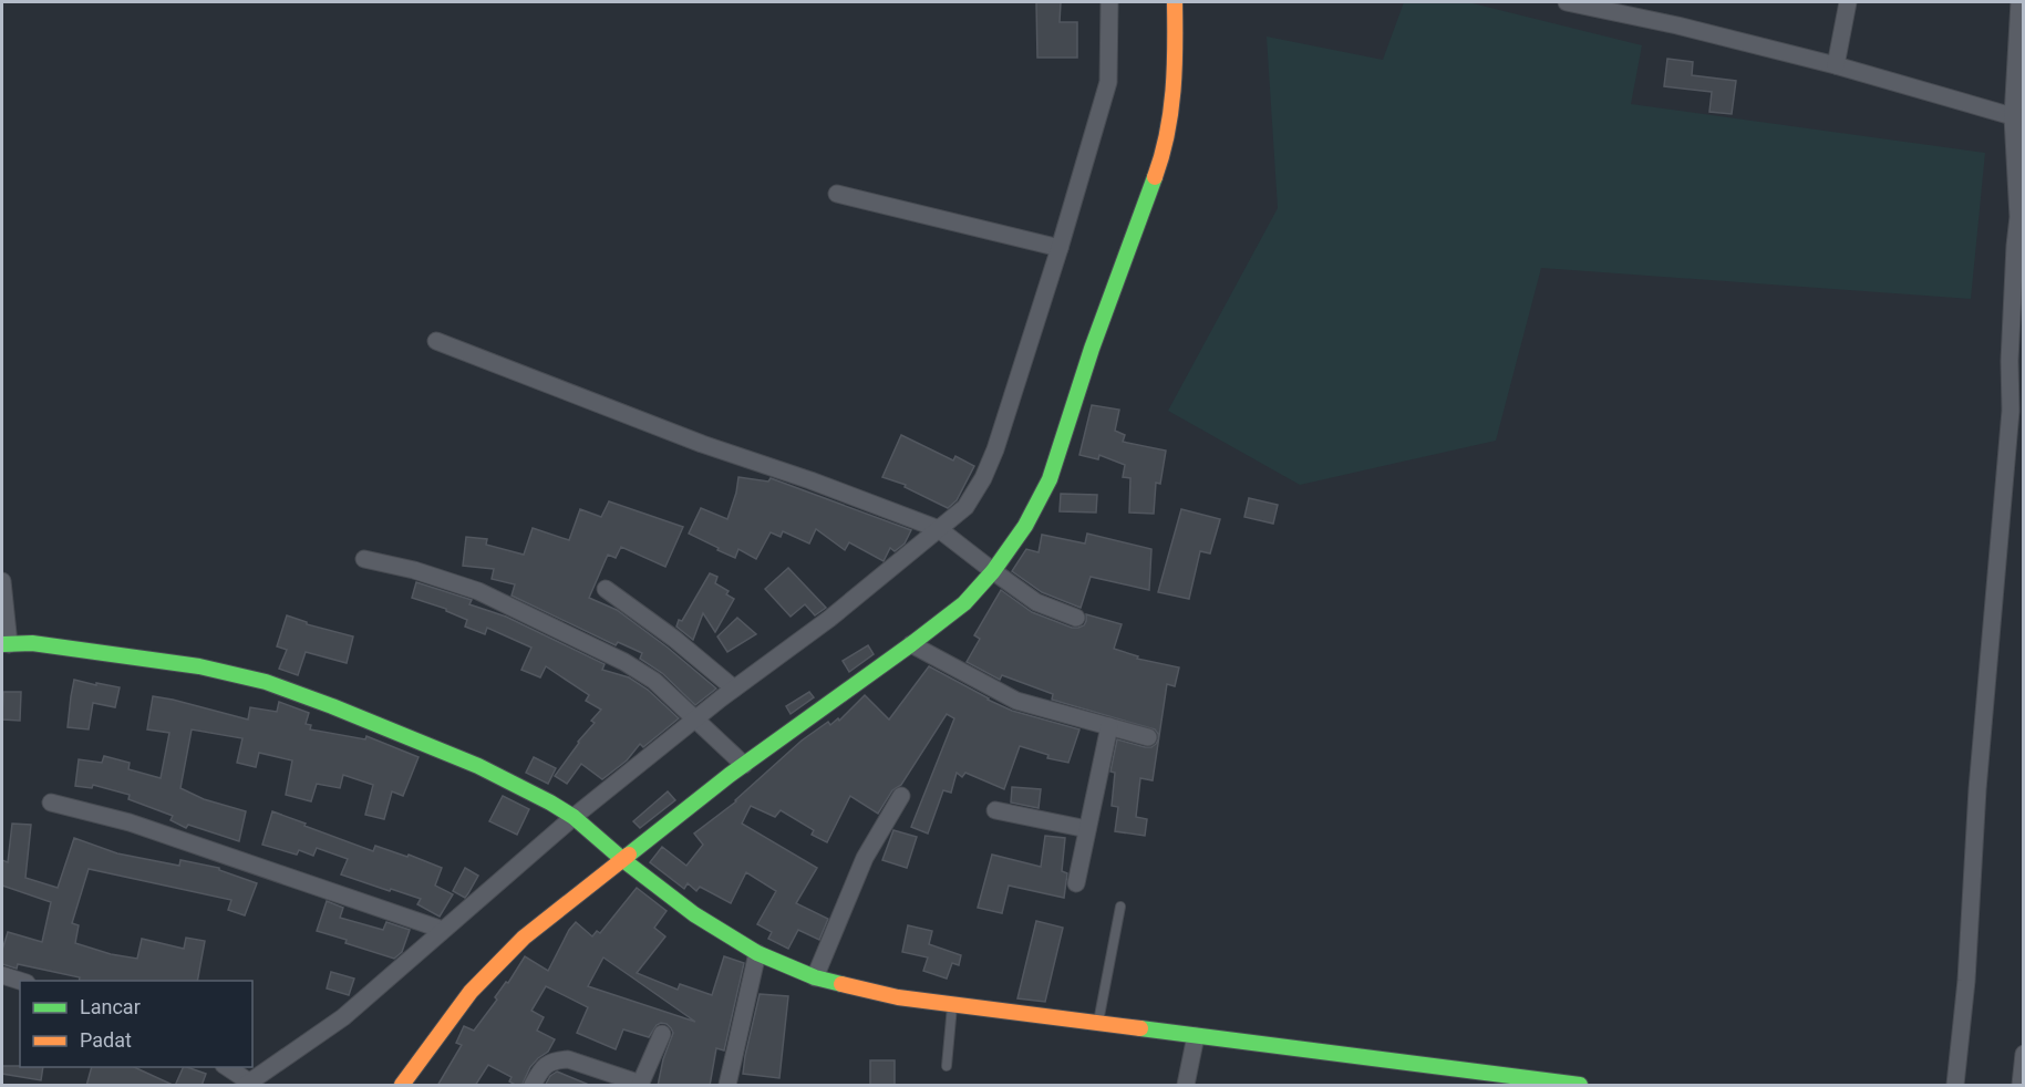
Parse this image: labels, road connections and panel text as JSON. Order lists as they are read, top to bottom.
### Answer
{
  "legend": ["Lancar", "Padat"]
}
